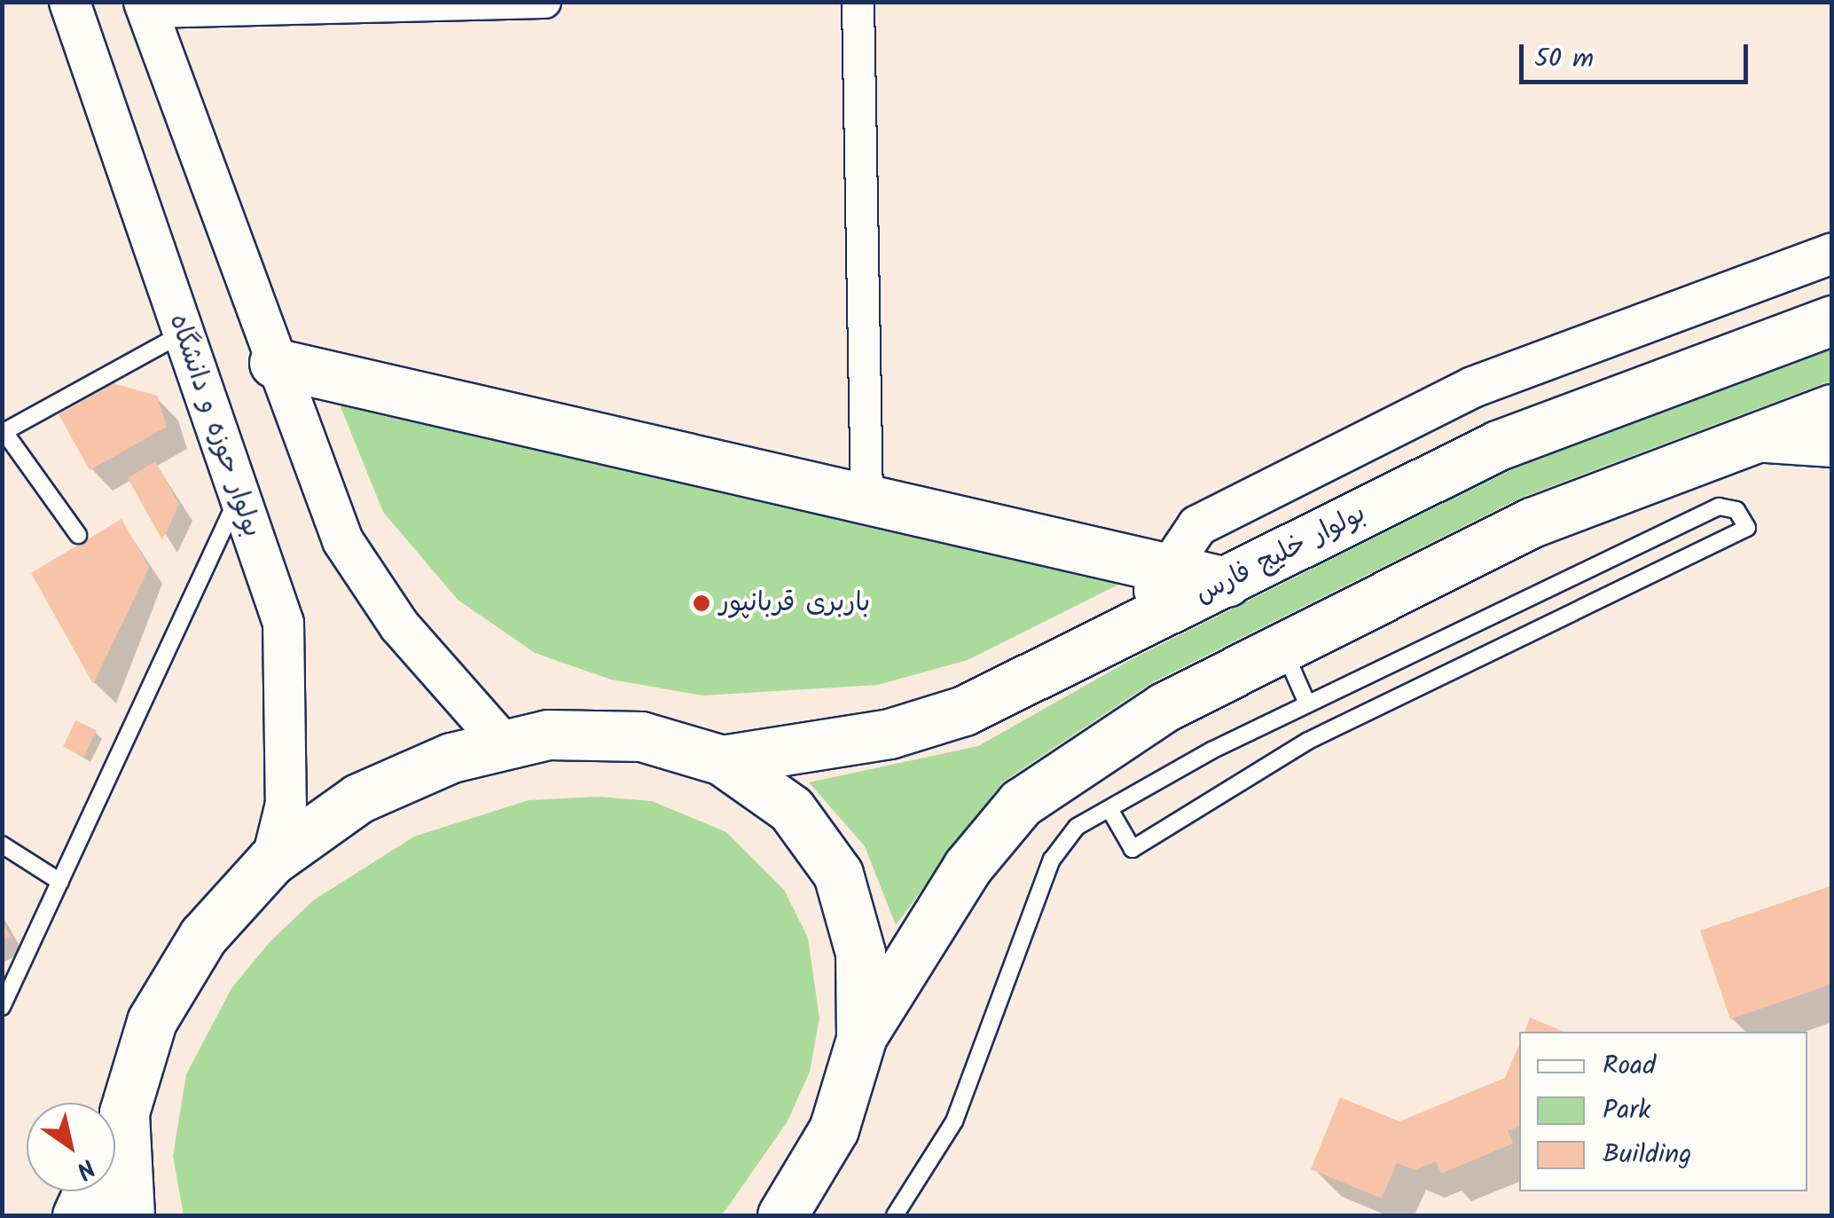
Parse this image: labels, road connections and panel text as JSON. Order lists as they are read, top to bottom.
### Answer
{
  "streets": {
    "highway": ["بولوار خلیج فارس"],
    "street": ["بولوار حوزه و دانشگاه"]
  },
  "places": ["باربری قربانپور"],
  "legend": ["Road", "Park", "Building"],
  "scale_bar": "50 m",
  "north": "bottom right"
}
